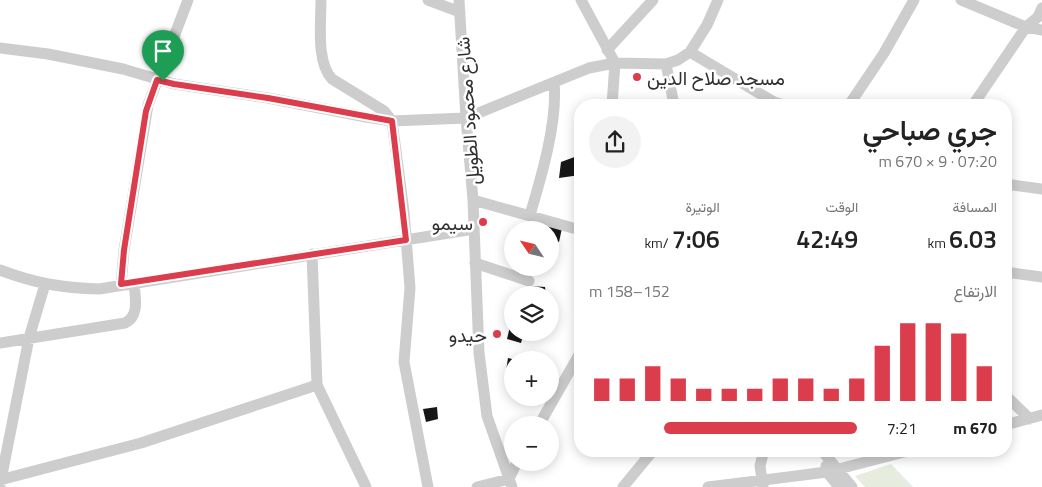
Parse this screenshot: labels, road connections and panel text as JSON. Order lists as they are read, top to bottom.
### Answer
{
  "streets": {
    "street": ["شارع محمود الطويل"]
  },
  "places": ["مسجد صلاح الدين", "سيمو", "حيدو"],
  "north": "top left",
  "page": {
    "heading": ["جري صباحي", "07:20 · 9 × 670 m"],
    "stats": [
      ["المسافة", "6.03 km"],
      ["الوقت", "42:49"],
      ["الوتيرة", "7:06 /km"]
    ],
    "map_buttons": ["+", "−"],
    "chart": ["الارتفاع", "152–158 m"],
    "list": [
      {
        "name": "670 m",
        "note": "7:21"
      }
    ]
  }
}
